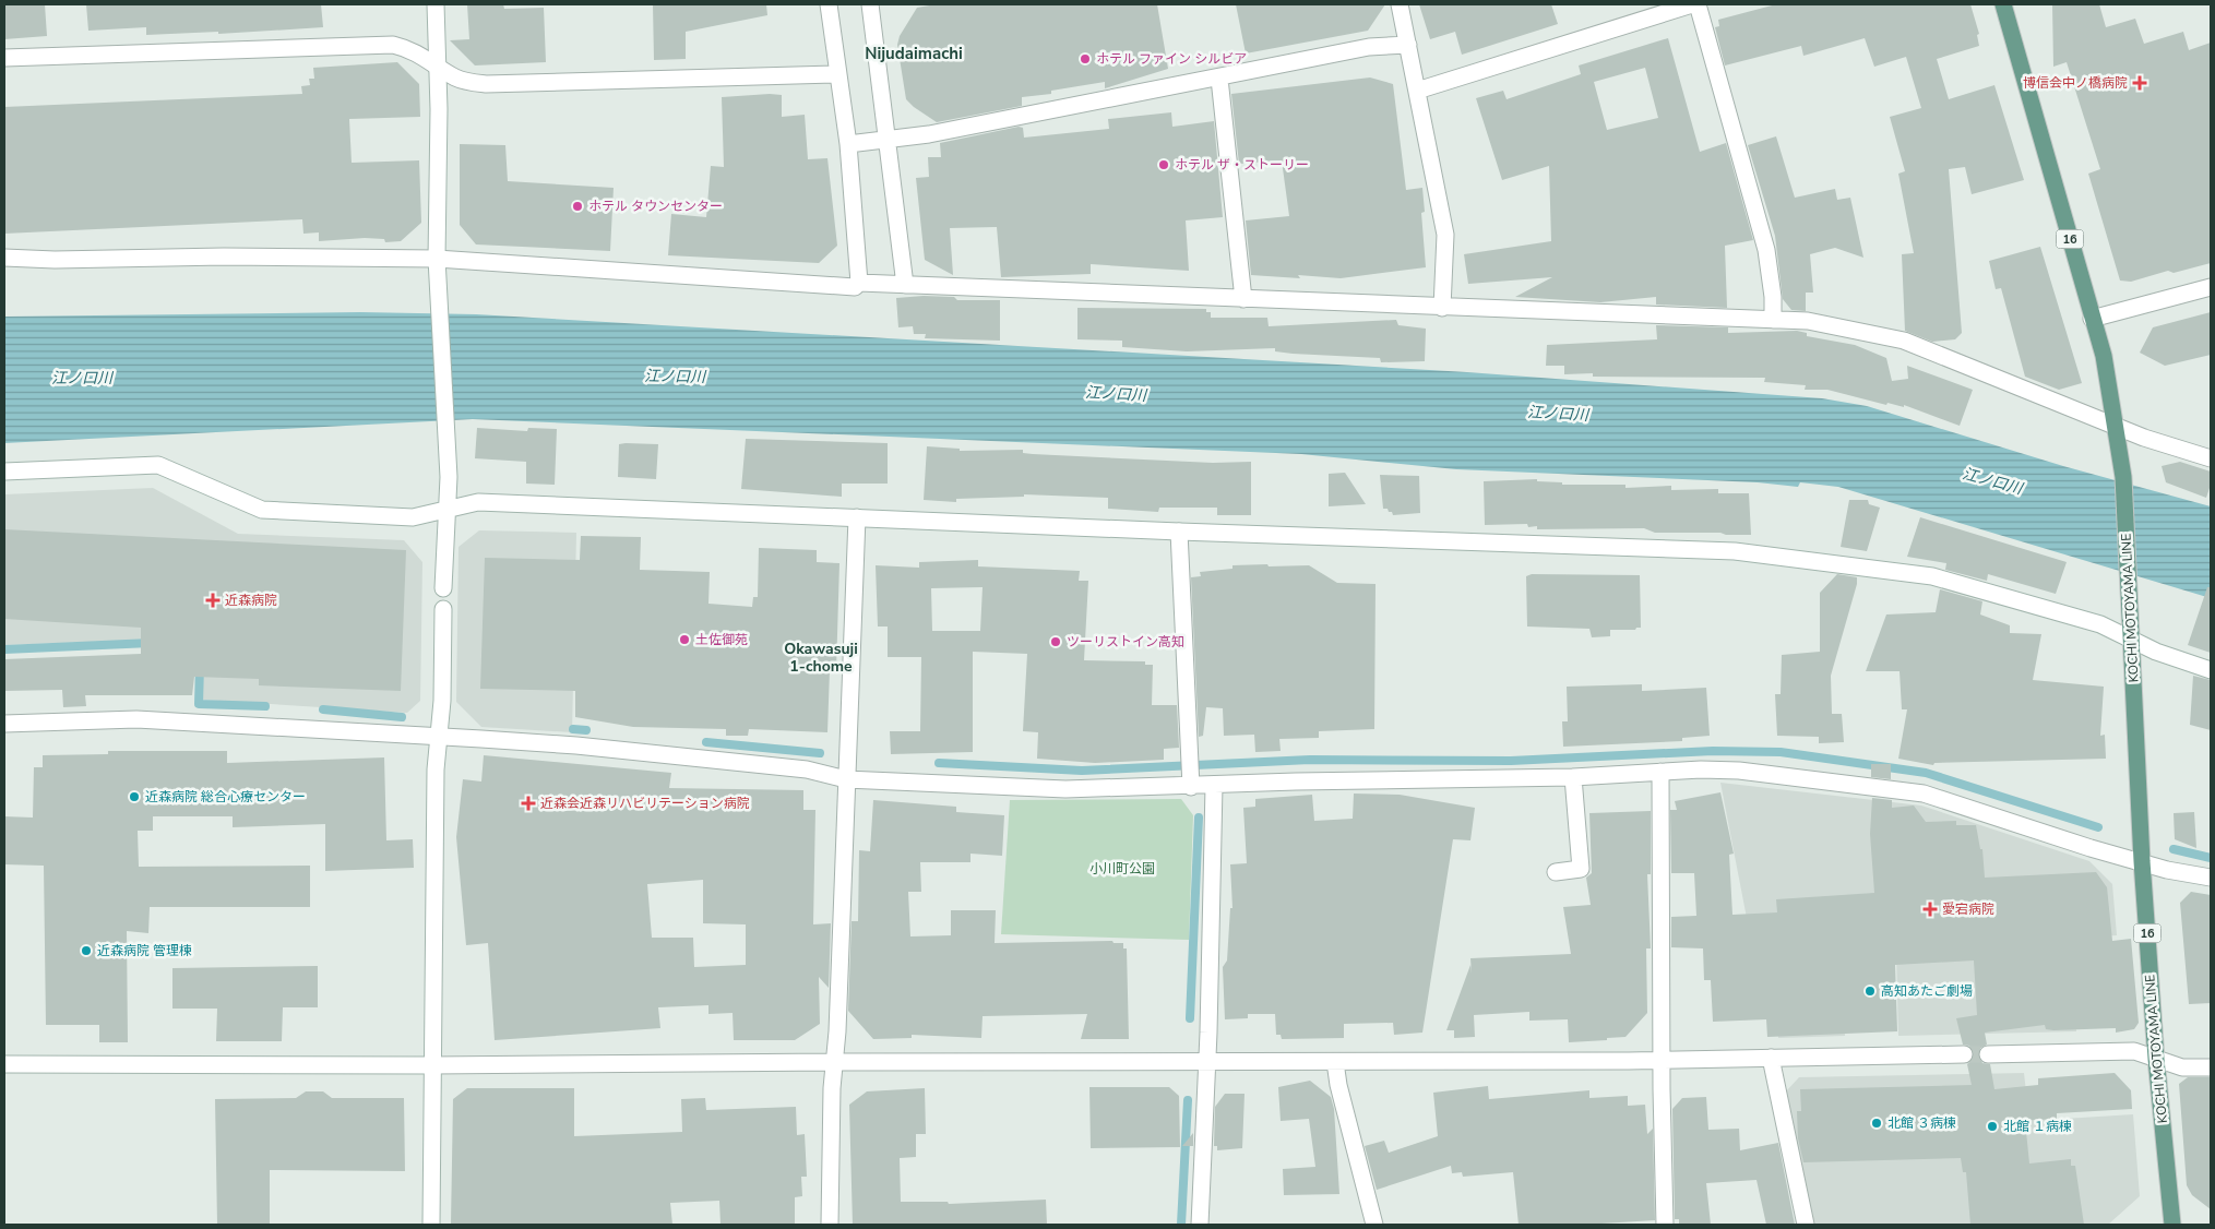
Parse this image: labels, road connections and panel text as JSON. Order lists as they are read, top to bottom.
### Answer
{
  "streets": {
    "main road": ["16", "KOCHI MOTOYAMA LINE"]
  },
  "districts": ["Nijudaimachi", "Okawasuji 1-chome"],
  "water": ["江ノ口川"],
  "parks": ["小川町公園"],
  "places": {
    "other": [
      "ホテル ファイン シルビア",
      "ホテル ザ・ストーリー",
      "ホテル タウンセンター",
      "土佐御苑",
      "ツーリストイン高知",
      "近森病院 総合心療センター",
      "近森病院 管理棟",
      "高知あたご劇場",
      "北館 ３病棟",
      "北館 １病棟"
    ],
    "health": [
      "博信会中ノ橋病院",
      "近森病院",
      "近森会近森リハビリテーション病院",
      "愛宕病院"
    ]
  }
}
